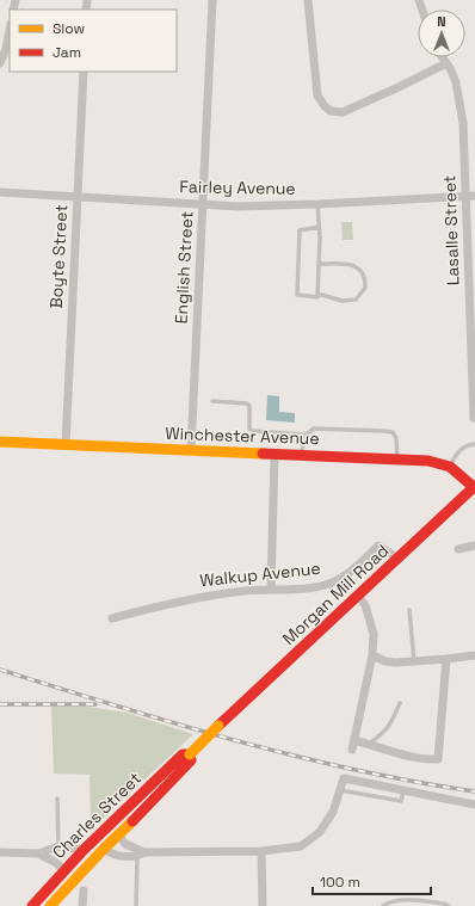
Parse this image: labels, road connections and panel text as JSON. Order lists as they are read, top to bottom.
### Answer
{
  "streets": {
    "main road": ["Winchester Avenue", "Morgan Mill Road", "Charles Street"],
    "street": [
      "Fairley Avenue",
      "Lasalle Street",
      "Boyte Street",
      "English Street",
      "Walkup Avenue"
    ]
  },
  "crossings": [
    ["Fairley Avenue", "Lasalle Street"],
    ["Fairley Avenue", "Boyte Street"],
    ["Fairley Avenue", "English Street"],
    ["Boyte Street", "Winchester Avenue"],
    ["English Street", "Winchester Avenue"],
    ["Winchester Avenue", "Morgan Mill Road"],
    ["Walkup Avenue", "Morgan Mill Road"],
    ["Morgan Mill Road", "Charles Street"]
  ],
  "legend": ["Slow", "Jam"],
  "scale_bar": "100 m",
  "north": "top"
}
